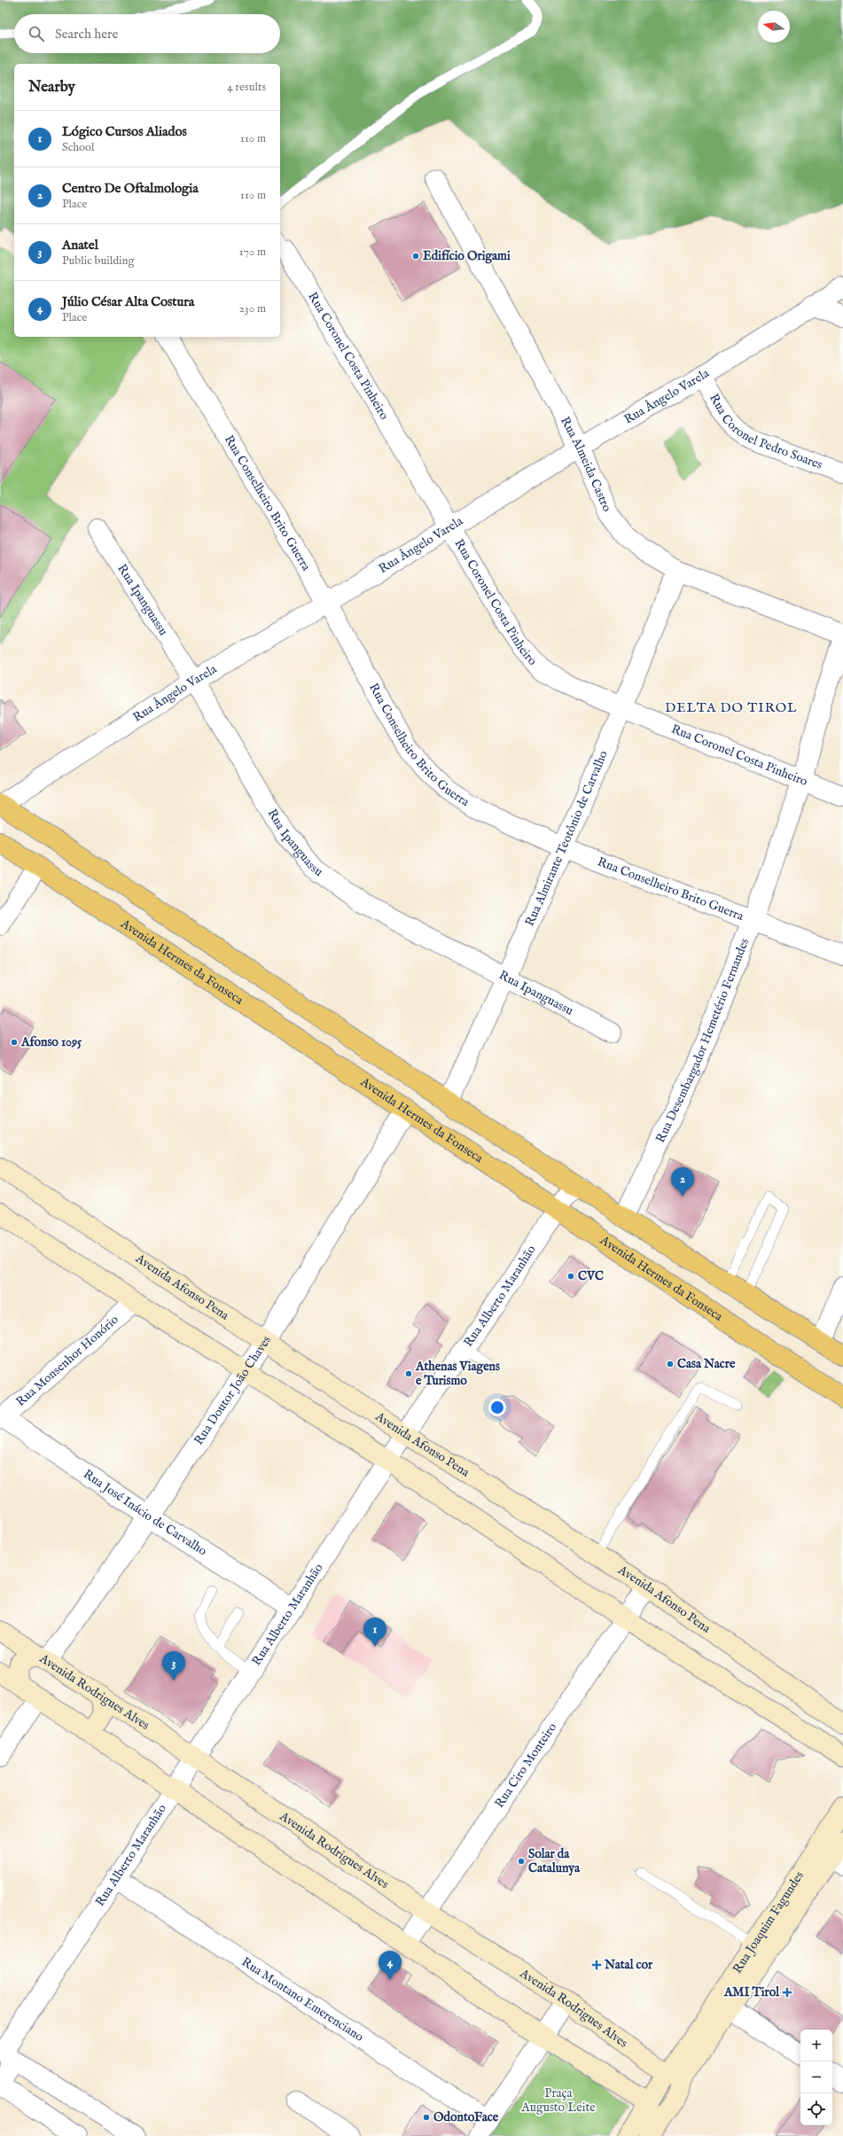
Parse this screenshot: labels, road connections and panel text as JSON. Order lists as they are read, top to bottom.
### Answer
{
  "streets": {
    "main road": [
      "Avenida Hermes da Fonseca",
      "Avenida Afonso Pena",
      "Avenida Rodrigues Alves",
      "Rua Joaquim Fagundes"
    ],
    "street": [
      "Rua Coronel Costa Pinheiro",
      "Rua Ângelo Varela",
      "Rua Coronel Pedro Soares",
      "Rua Almeida Castro",
      "Rua Conselheiro Brito Guerra",
      "Rua Ipanguassu",
      "Rua Almirante Teotônio de Carvalho",
      "Rua Desembargador Hemetério Fernandes",
      "Rua Alberto Maranhão",
      "Rua Monsenhor Honório",
      "Rua Doutor João Chaves",
      "Rua José Inácio de Carvalho",
      "Rua Ciro Monteiro",
      "Rua Montano Emerenciano"
    ]
  },
  "crossings": [
    ["Rua Coronel Costa Pinheiro", "Rua Ângelo Varela"],
    ["Rua Coronel Costa Pinheiro", "Rua Almirante Teotônio de Carvalho"],
    ["Rua Coronel Costa Pinheiro", "Rua Desembargador Hemetério Fernandes"],
    ["Rua Ângelo Varela", "Rua Coronel Pedro Soares"],
    ["Rua Ângelo Varela", "Rua Almeida Castro"],
    ["Rua Ângelo Varela", "Rua Conselheiro Brito Guerra"],
    ["Rua Ângelo Varela", "Rua Ipanguassu"],
    ["Rua Almeida Castro", "Rua Almirante Teotônio de Carvalho"],
    ["Rua Conselheiro Brito Guerra", "Rua Almirante Teotônio de Carvalho"],
    ["Rua Conselheiro Brito Guerra", "Rua Desembargador Hemetério Fernandes"],
    ["Rua Ipanguassu", "Rua Almirante Teotônio de Carvalho"],
    ["Avenida Hermes da Fonseca", "Rua Alberto Maranhão"],
    ["Avenida Hermes da Fonseca", "Rua Doutor João Chaves"],
    ["Avenida Afonso Pena", "Rua Alberto Maranhão"],
    ["Avenida Afonso Pena", "Rua Doutor João Chaves"],
    ["Avenida Afonso Pena", "Rua Ciro Monteiro"],
    ["Rua Alberto Maranhão", "Rua José Inácio de Carvalho"],
    ["Rua Alberto Maranhão", "Avenida Rodrigues Alves"],
    ["Rua Alberto Maranhão", "Rua Montano Emerenciano"],
    ["Rua Monsenhor Honório", "Rua José Inácio de Carvalho"],
    ["Rua Doutor João Chaves", "Rua José Inácio de Carvalho"],
    ["Rua Doutor João Chaves", "Avenida Rodrigues Alves"],
    ["Avenida Rodrigues Alves", "Rua Ciro Monteiro"],
    ["Avenida Rodrigues Alves", "Rua Joaquim Fagundes"]
  ],
  "districts": ["DELTA DO TIROL"],
  "parks": ["Praça Augusto Leite"],
  "places": {
    "other": [
      "Edifício Origami",
      "Afonso 1095",
      "CVC",
      "Casa Nacre",
      "Athenas Viagens e Turismo",
      "Solar da Catalunya",
      "OdontoFace"
    ],
    "health": ["Natal cor", "AMI Tirol"]
  },
  "north": "left",
  "page": {
    "search": "Search here",
    "heading": ["Nearby", "4 results"],
    "list": [
      {
        "mark": "1",
        "name": "Lógico Cursos Aliados",
        "note": "School",
        "value": "110 m"
      },
      {
        "mark": "2",
        "name": "Centro De Oftalmologia",
        "note": "Place",
        "value": "110 m"
      },
      {
        "mark": "3",
        "name": "Anatel",
        "note": "Public building",
        "value": "170 m"
      },
      {
        "mark": "4",
        "name": "Júlio César Alta Costura",
        "note": "Place",
        "value": "230 m"
      }
    ],
    "pins": [
      "2",
      "1",
      "3",
      "4"
    ],
    "map_buttons": ["+", "−"]
  }
}
